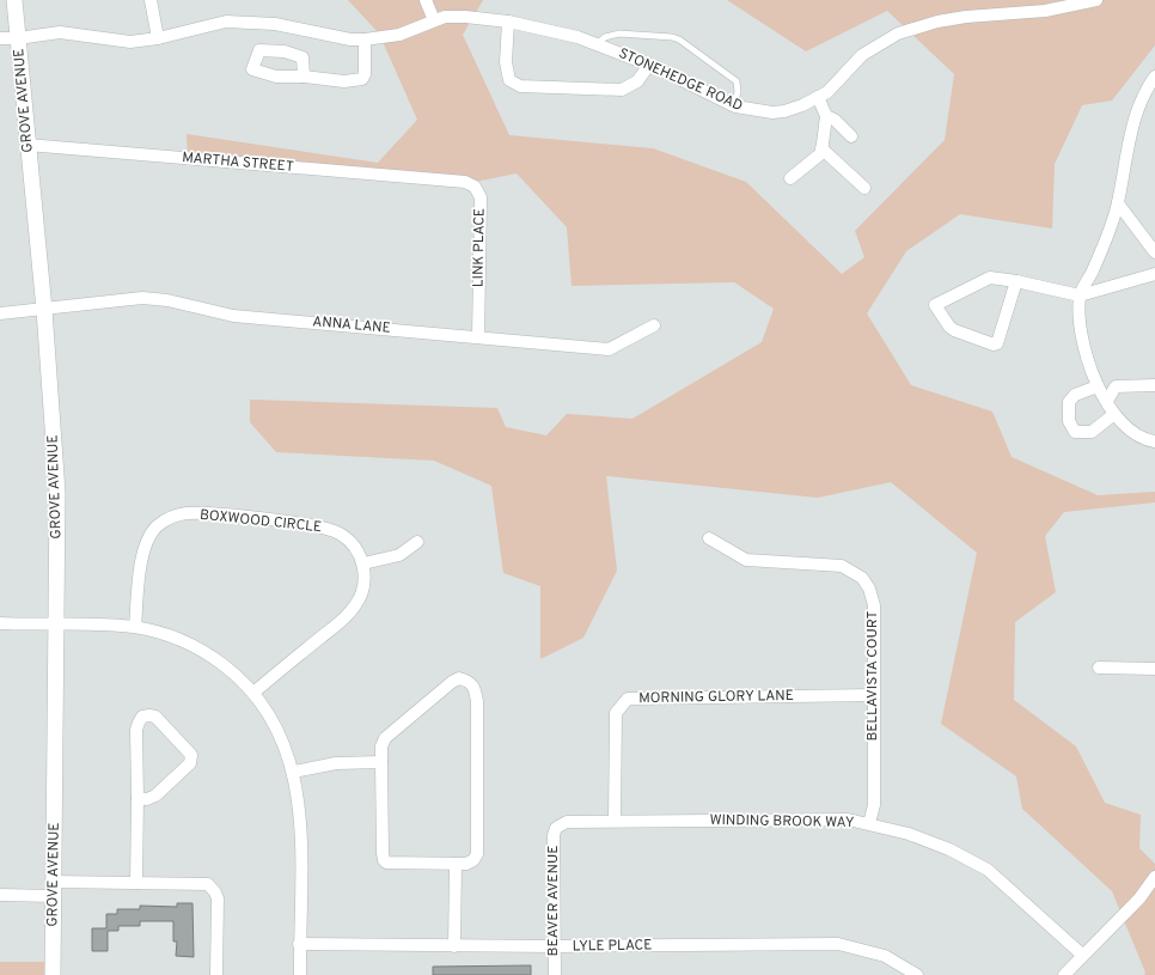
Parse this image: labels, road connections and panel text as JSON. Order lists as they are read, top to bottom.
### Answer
{
  "streets": {
    "street": [
      "STONEHEDGE ROAD",
      "GROVE AVENUE",
      "MARTHA STREET",
      "LINK PLACE",
      "ANNA LANE",
      "BOXWOOD CIRCLE",
      "BELLAVISTA COURT",
      "MORNING GLORY LANE",
      "WINDING BROOK WAY",
      "BEAVER AVENUE",
      "LYLE PLACE"
    ]
  },
  "crossings": [
    ["STONEHEDGE ROAD", "GROVE AVENUE"],
    ["GROVE AVENUE", "MARTHA STREET"],
    ["GROVE AVENUE", "ANNA LANE"],
    ["MARTHA STREET", "LINK PLACE"],
    ["LINK PLACE", "ANNA LANE"],
    ["BELLAVISTA COURT", "MORNING GLORY LANE"],
    ["BELLAVISTA COURT", "WINDING BROOK WAY"],
    ["MORNING GLORY LANE", "WINDING BROOK WAY"],
    ["WINDING BROOK WAY", "BEAVER AVENUE"],
    ["BEAVER AVENUE", "LYLE PLACE"]
  ]
}
